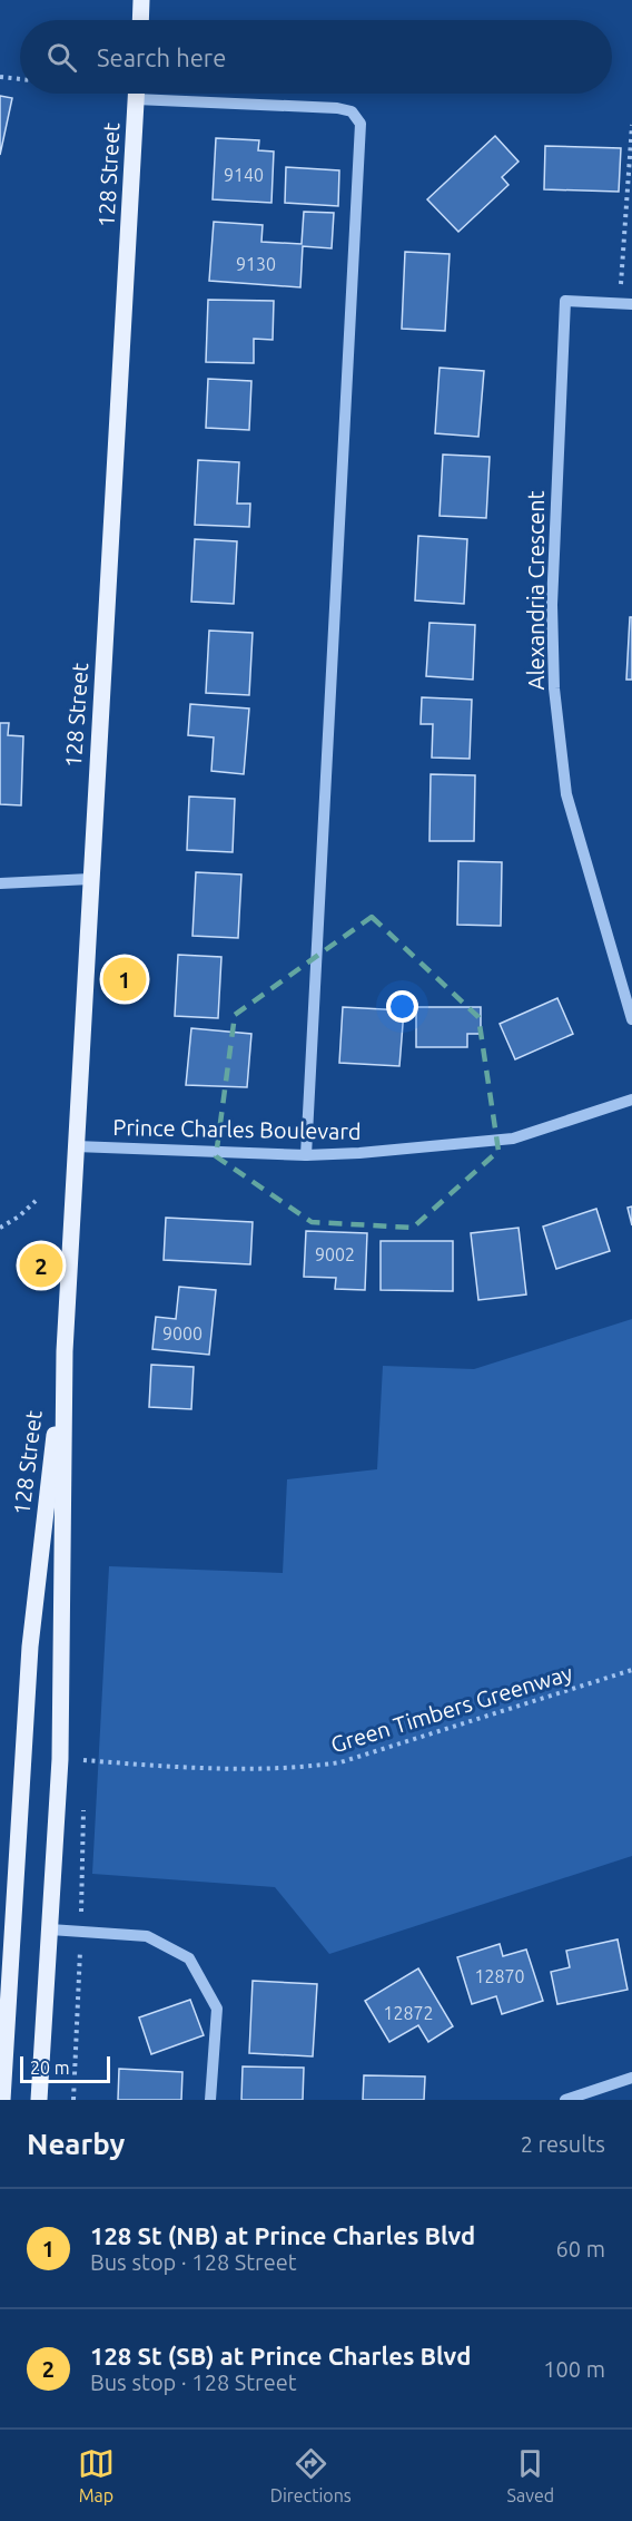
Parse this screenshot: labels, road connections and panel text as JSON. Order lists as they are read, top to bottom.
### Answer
{
  "streets": {
    "main road": ["128 Street"],
    "street": ["Alexandria Crescent", "Prince Charles Boulevard"],
    "path": ["Green Timbers Greenway"]
  },
  "crossings": [
    ["128 Street", "Prince Charles Boulevard"]
  ],
  "house_numbers": [
    "9140",
    "9130",
    "9002",
    "9000",
    "12870",
    "12872"
  ],
  "scale_bar": "20 m",
  "page": {
    "search": "Search here",
    "pins": ["1", "2"],
    "scale": "20 m",
    "heading": ["Nearby", "2 results"],
    "list": [
      {
        "mark": "1",
        "name": "128 St (NB) at Prince Charles Blvd",
        "note": "Bus stop · 128 Street",
        "value": "60 m"
      },
      {
        "mark": "2",
        "name": "128 St (SB) at Prince Charles Blvd",
        "note": "Bus stop · 128 Street",
        "value": "100 m"
      }
    ],
    "nav": ["Map", "Directions", "Saved"]
  }
}
